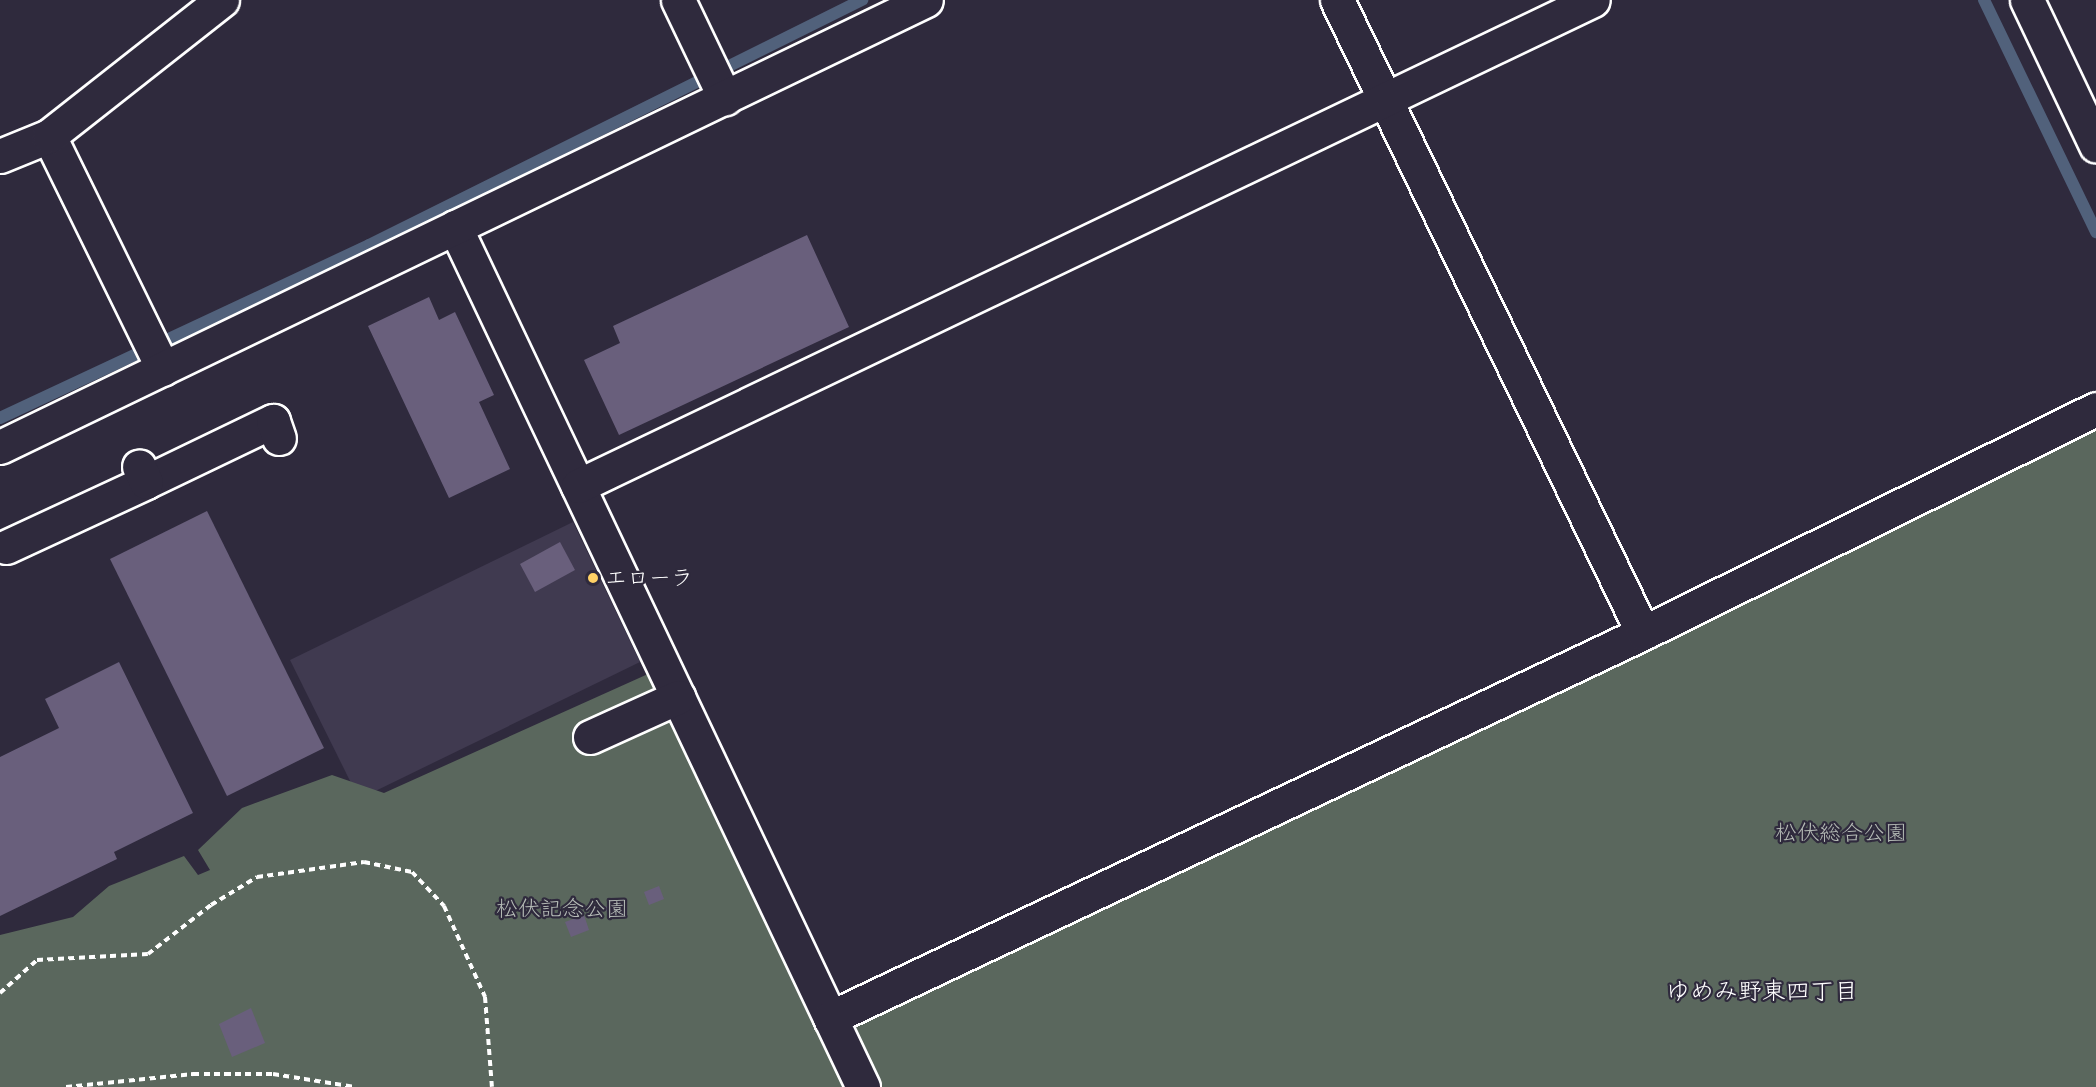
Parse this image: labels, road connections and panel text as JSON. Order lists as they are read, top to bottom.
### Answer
{
  "districts": ["ゆめみ野東四丁目"],
  "parks": ["松伏総合公園", "松伏記念公園"],
  "places": ["エローラ"]
}
